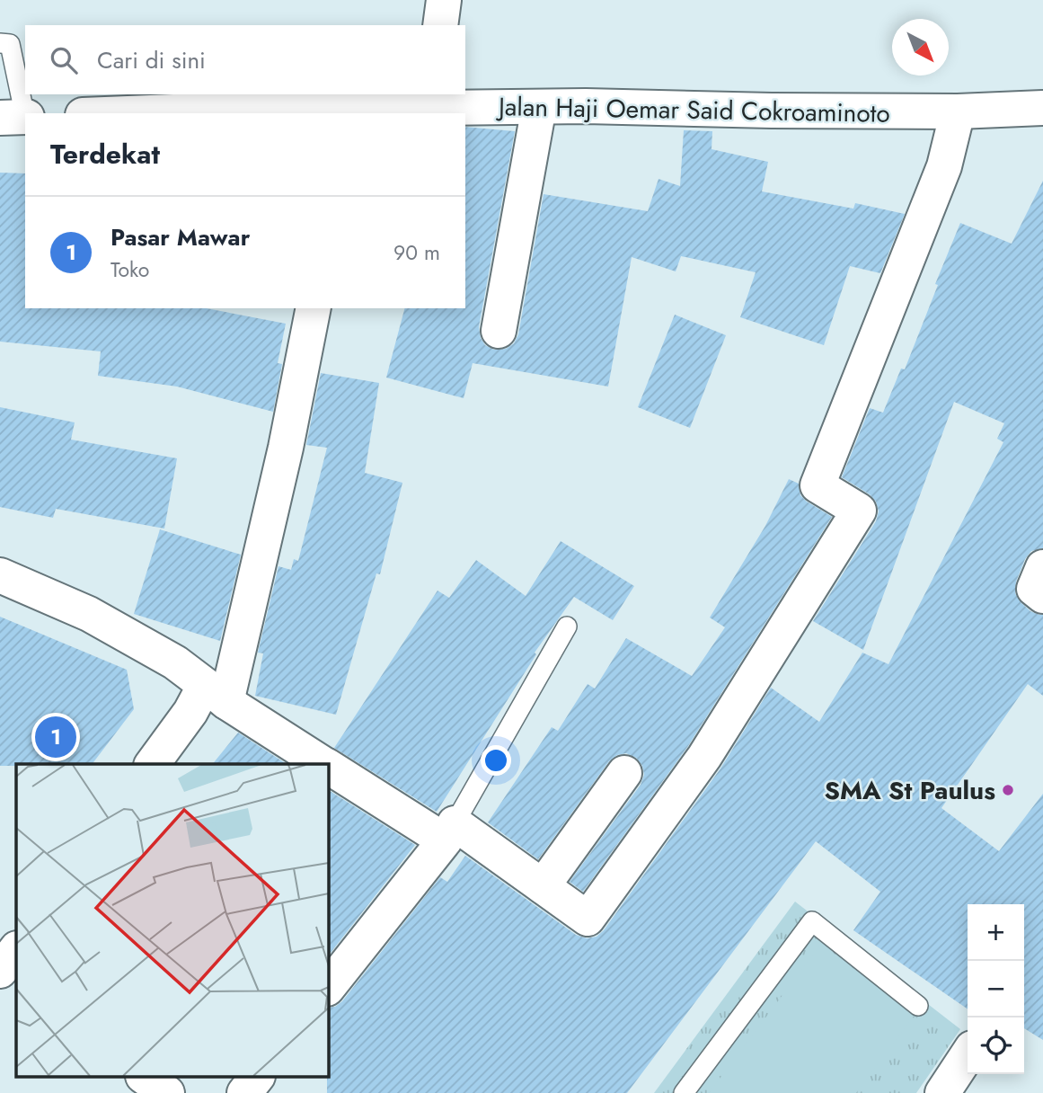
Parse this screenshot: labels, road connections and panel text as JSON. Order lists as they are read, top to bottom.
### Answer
{
  "streets": {
    "street": ["Jalan Haji Oemar Said Cokroaminoto"]
  },
  "places": ["SMA St Paulus"],
  "north": "bottom right",
  "page": {
    "search": "Cari di sini",
    "heading": "Terdekat",
    "list": [
      {
        "mark": "1",
        "name": "Pasar Mawar",
        "note": "Toko",
        "value": "90 m"
      }
    ],
    "pins": "1",
    "map_buttons": ["+", "−"]
  }
}
